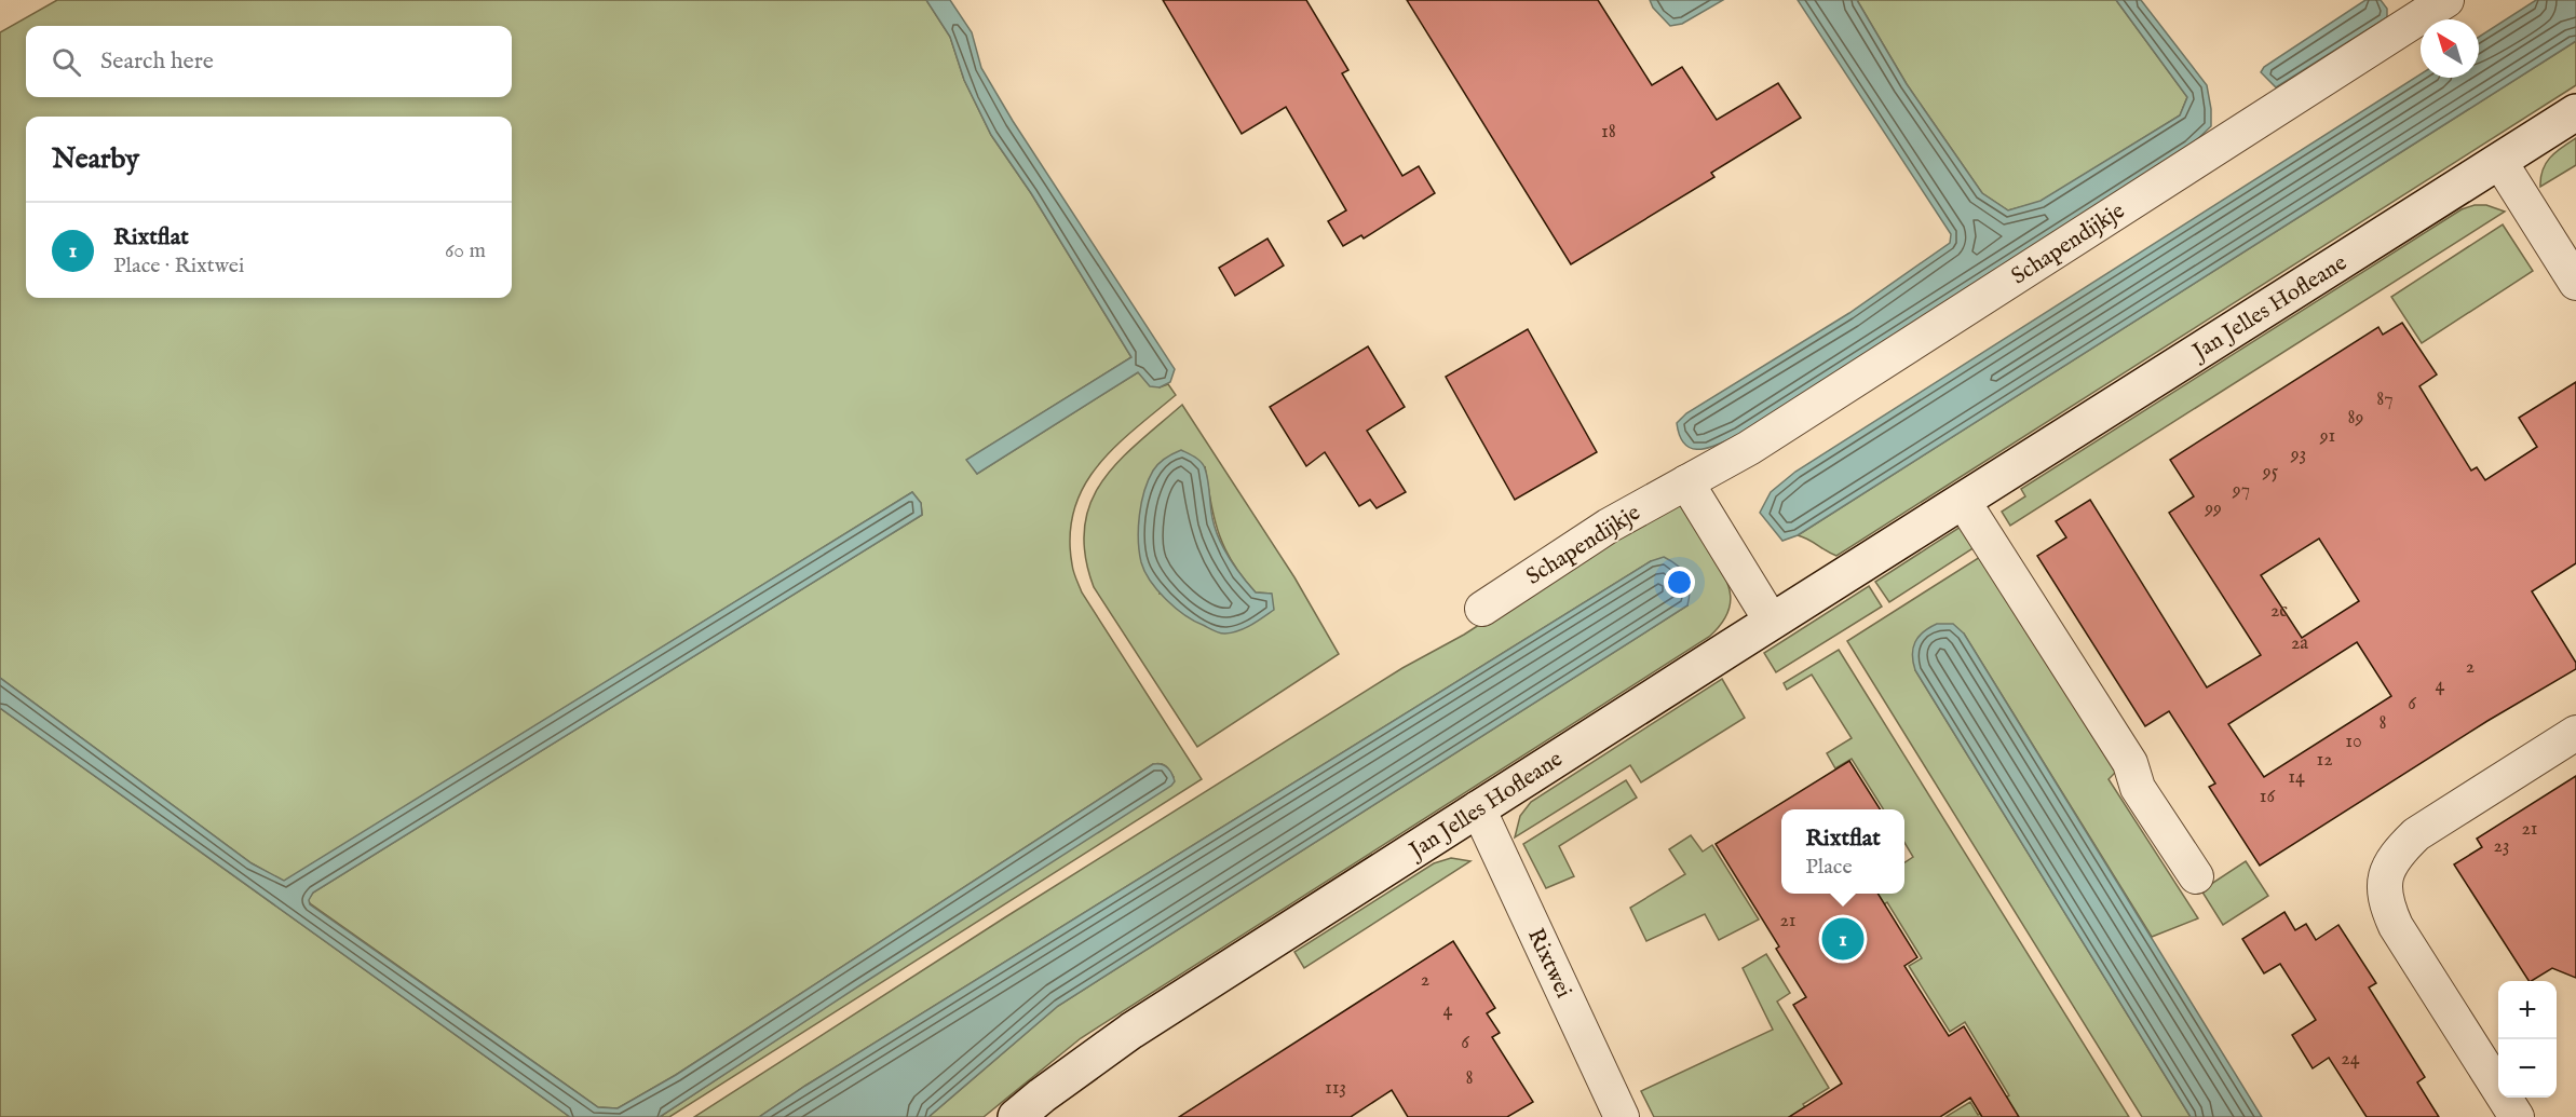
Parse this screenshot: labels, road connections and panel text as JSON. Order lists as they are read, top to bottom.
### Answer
{
  "streets": {
    "street": ["Schapendijkje", "Jan Jelles Hofleane", "Rixtwei"]
  },
  "crossings": [
    ["Jan Jelles Hofleane", "Rixtwei"]
  ],
  "house_numbers": [
    "18",
    "87",
    "89",
    "91",
    "93",
    "95",
    "97",
    "99",
    "2c",
    "2a",
    "2",
    "4",
    "6",
    "8",
    "10",
    "12",
    "14",
    "16",
    "21",
    "23",
    "21",
    "2",
    "4",
    "6",
    "24",
    "8",
    "113"
  ],
  "north": "top left",
  "page": {
    "search": "Search here",
    "heading": "Nearby",
    "list": [
      {
        "mark": "1",
        "name": "Rixtflat",
        "note": "Place · Rixtwei",
        "value": "60 m"
      }
    ],
    "popup": ["Rixtflat", "Place"],
    "pins": "1",
    "map_buttons": ["+", "−"]
  }
}
